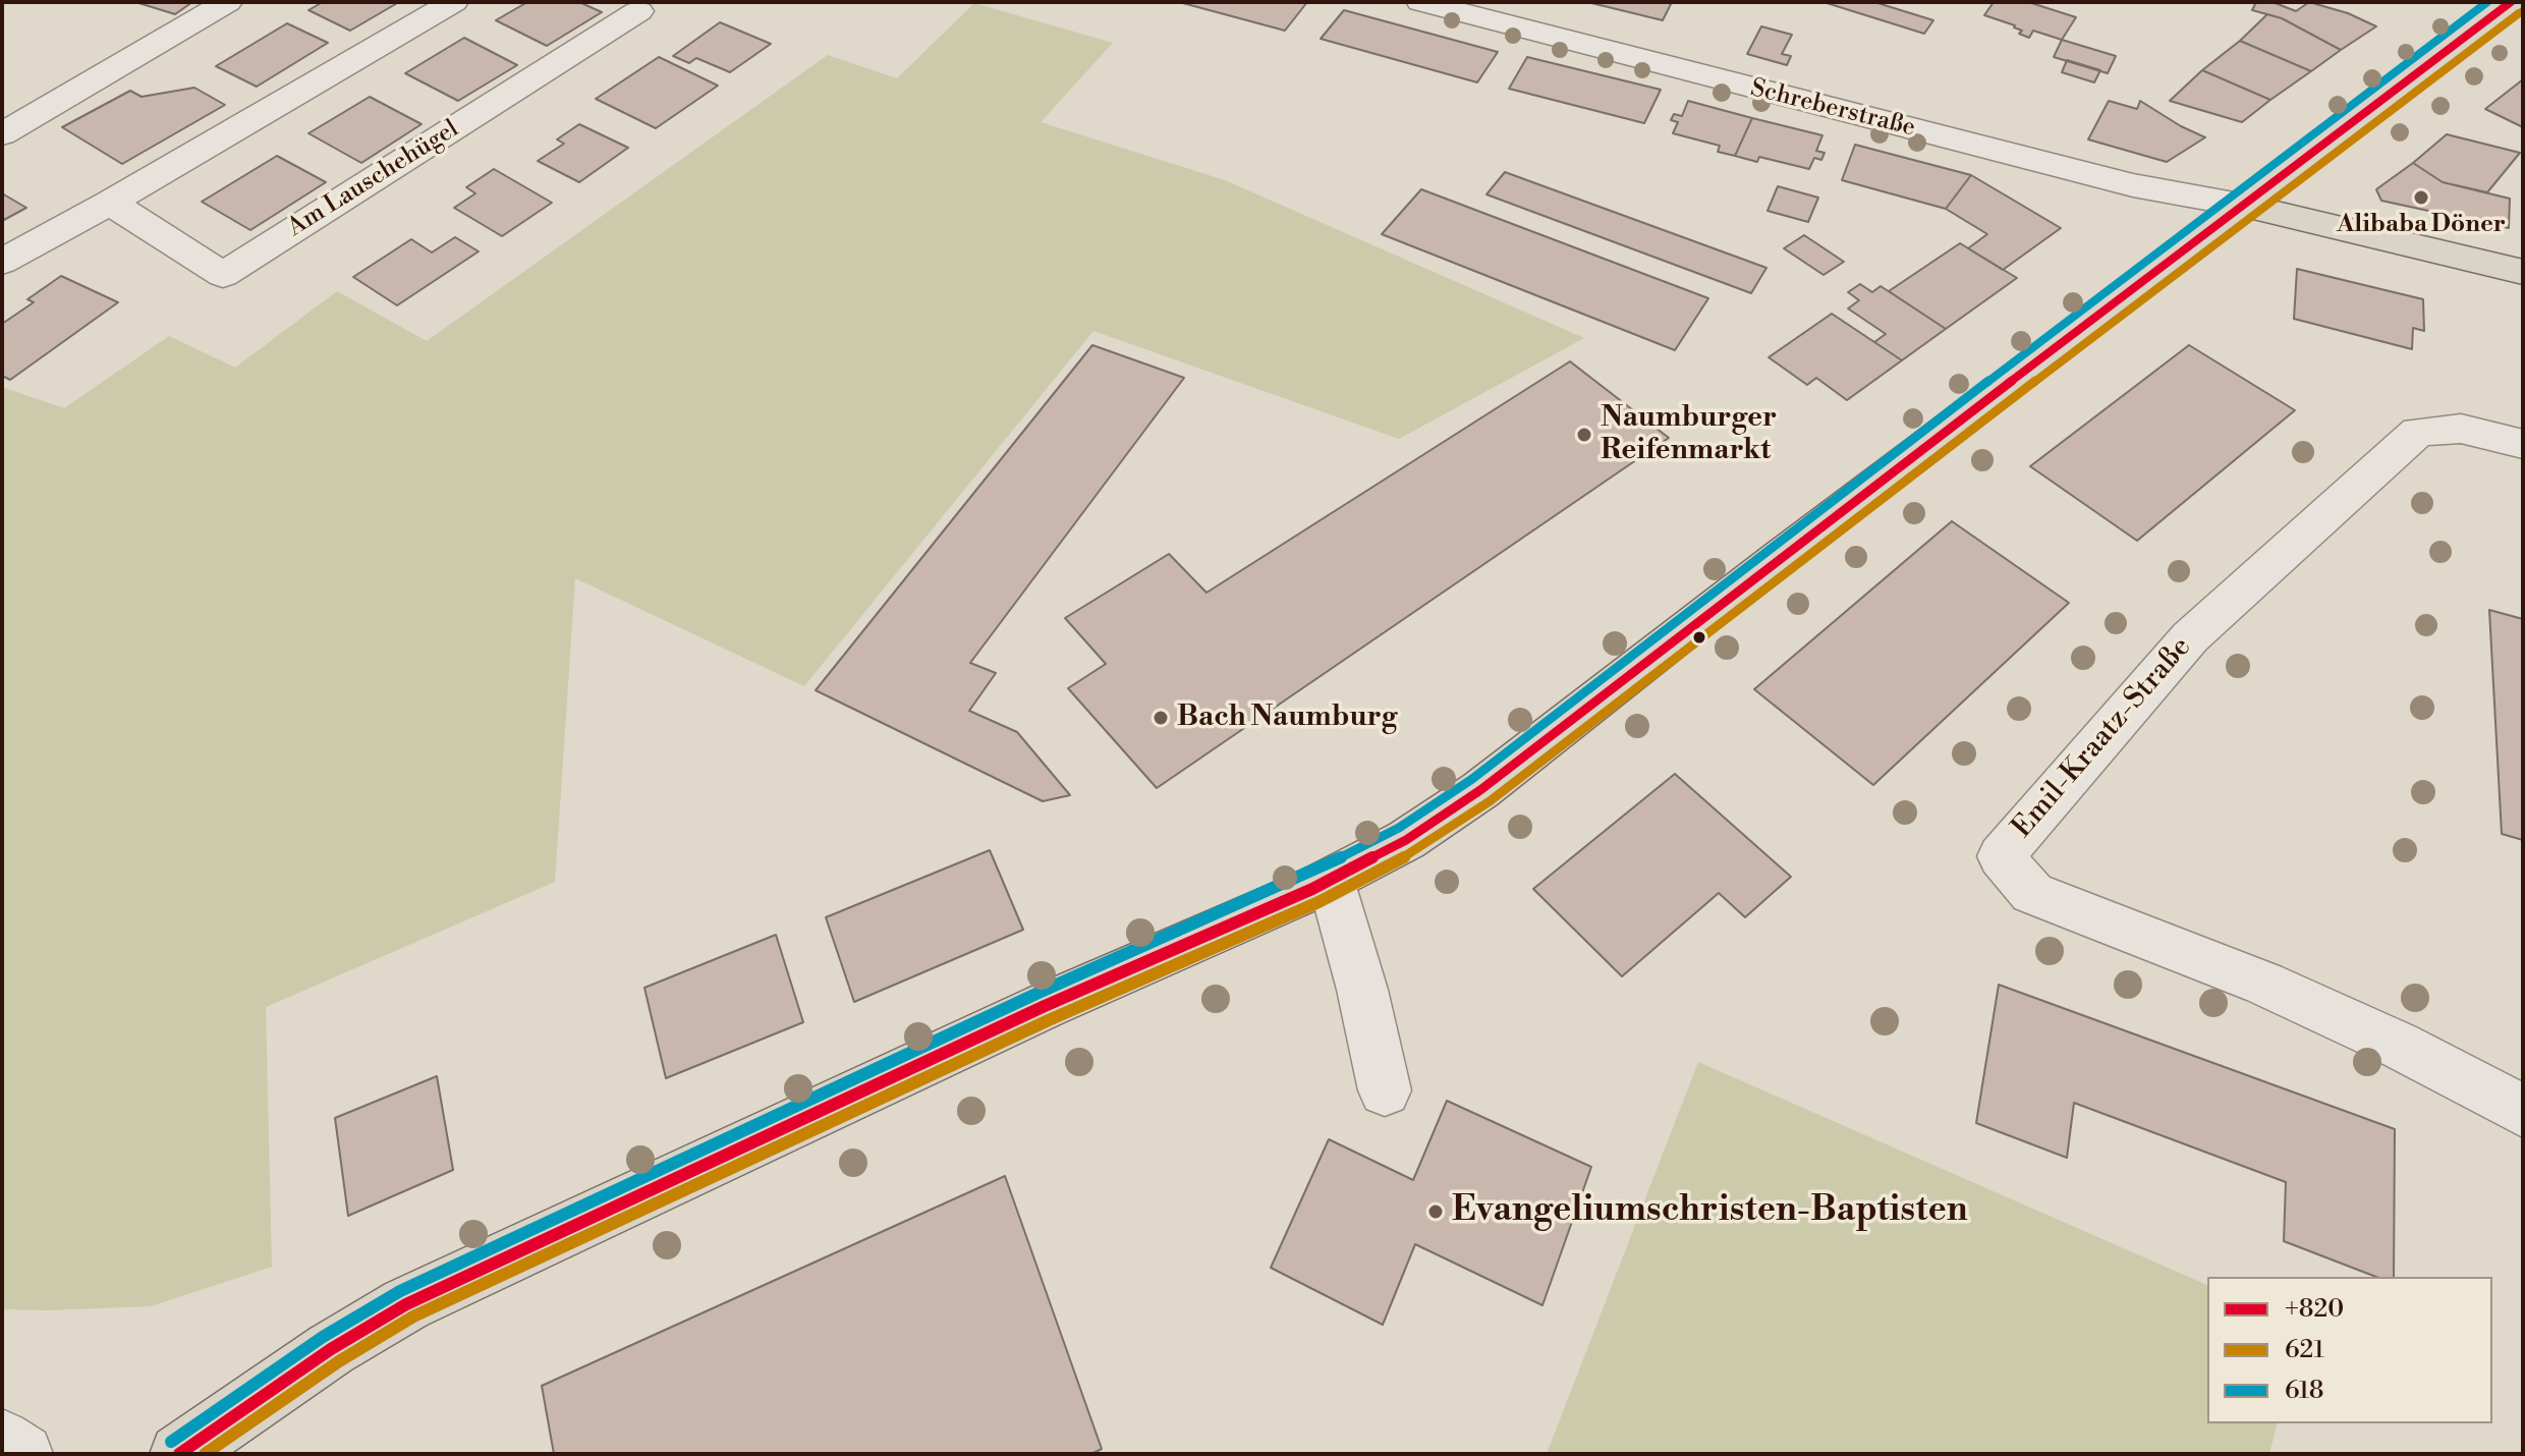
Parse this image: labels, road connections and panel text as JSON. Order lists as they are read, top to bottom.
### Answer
{
  "streets": {
    "street": ["Schreberstraße", "Am Lauschehügel", "Emil-Kraatz-Straße"]
  },
  "places": [
    "Alibaba Döner",
    "Naumburger Reifenmarkt",
    "Bach Naumburg",
    "Evangeliumschristen-Baptisten"
  ],
  "lines": ["transit line +820", "transit line 618", "transit line 621"],
  "legend": ["+820", "621", "618"]
}
